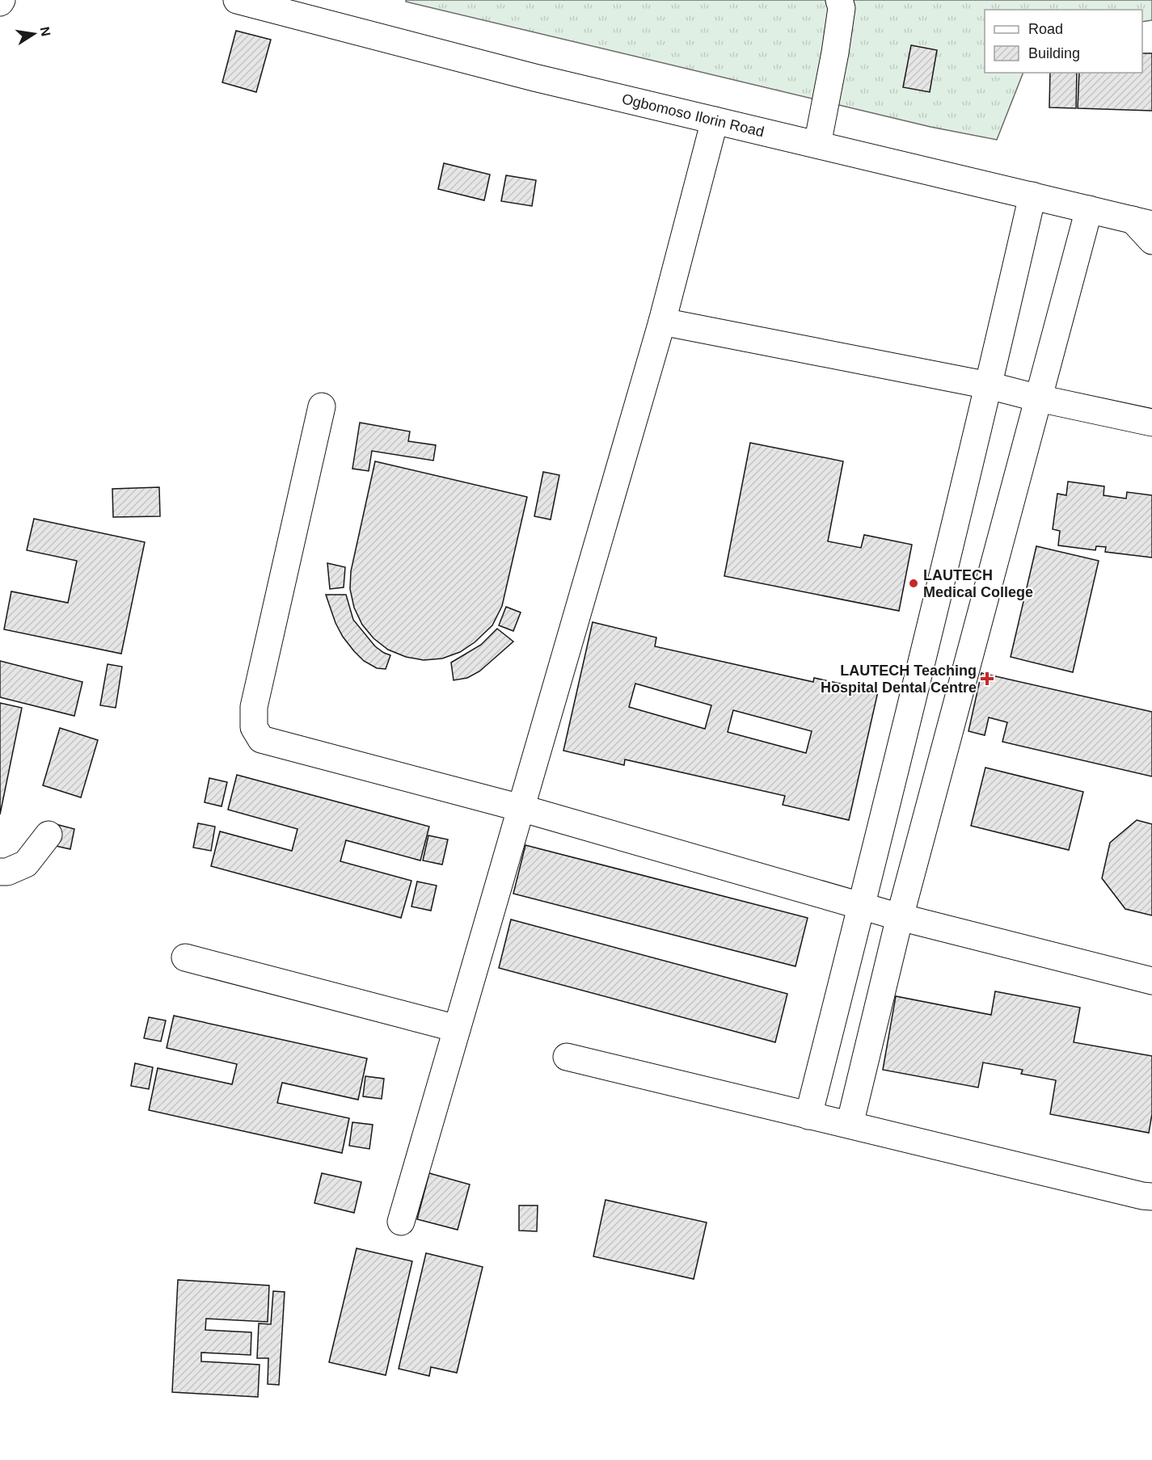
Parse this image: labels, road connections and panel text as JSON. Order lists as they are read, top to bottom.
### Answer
{
  "streets": {
    "main road": ["Ogbomoso Ilorin Road"]
  },
  "places": {
    "other": ["LAUTECH Medical College"],
    "health": ["LAUTECH Teaching Hospital Dental Centre"]
  },
  "legend": ["Road", "Building"],
  "north": "right"
}
